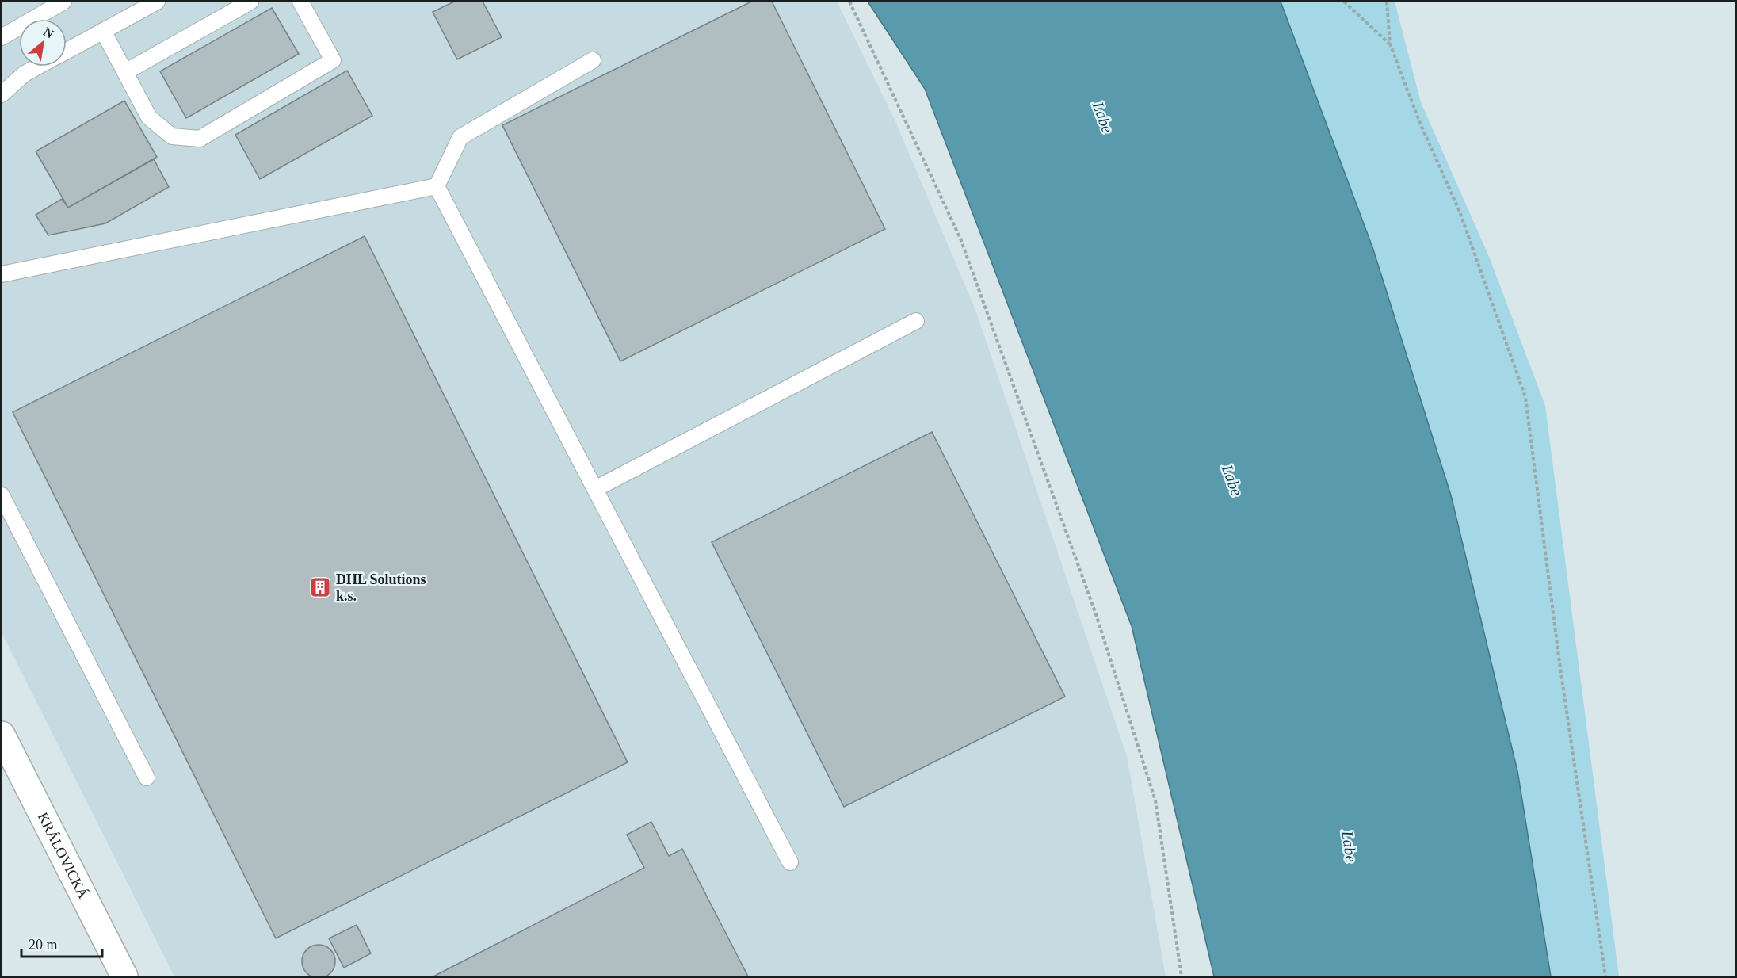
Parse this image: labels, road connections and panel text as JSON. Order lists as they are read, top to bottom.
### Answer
{
  "streets": {
    "main road": ["KRÁLOVICKÁ"]
  },
  "water": ["Labe"],
  "places": {
    "building": ["DHL Solutions k.s."]
  },
  "scale_bar": "20 m",
  "north": "top right"
}
